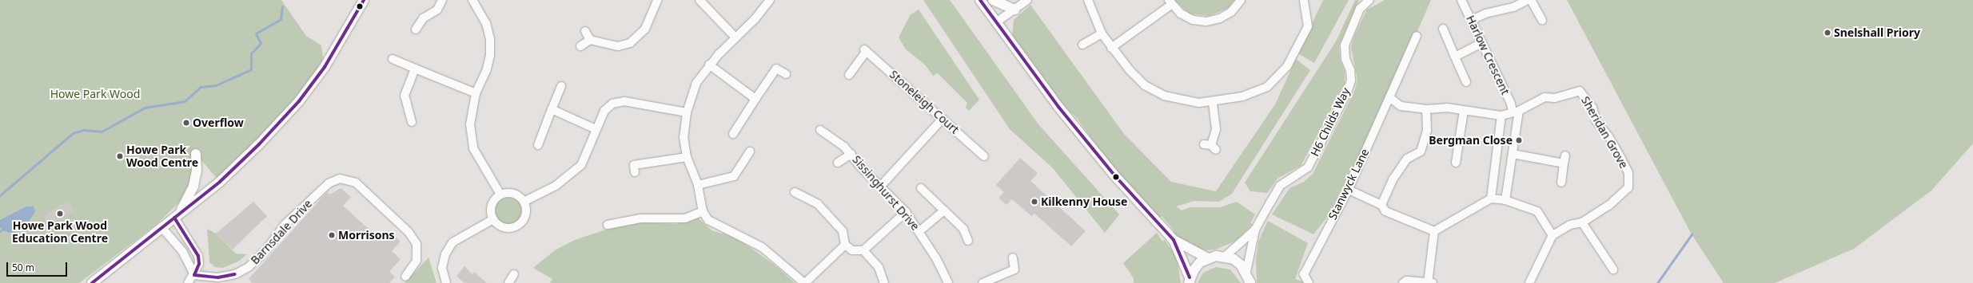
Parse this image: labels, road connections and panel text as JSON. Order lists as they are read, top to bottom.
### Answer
{
  "streets": {
    "street": [
      "Harlow Crescent",
      "Stoneleigh Court",
      "H6 Childs Way",
      "Sheridan Grove",
      "Stanwyck Lane",
      "Sissinghurst Drive",
      "Barnsdale Drive"
    ]
  },
  "crossings": [
    ["Harlow Crescent", "Sheridan Grove"]
  ],
  "parks": ["Howe Park Wood"],
  "places": [
    "Snelshall Priory",
    "Overflow",
    "Bergman Close",
    "Howe Park Wood Centre",
    "Kilkenny House",
    "Howe Park Wood Education Centre",
    "Morrisons"
  ],
  "scale_bar": "50 m"
}
